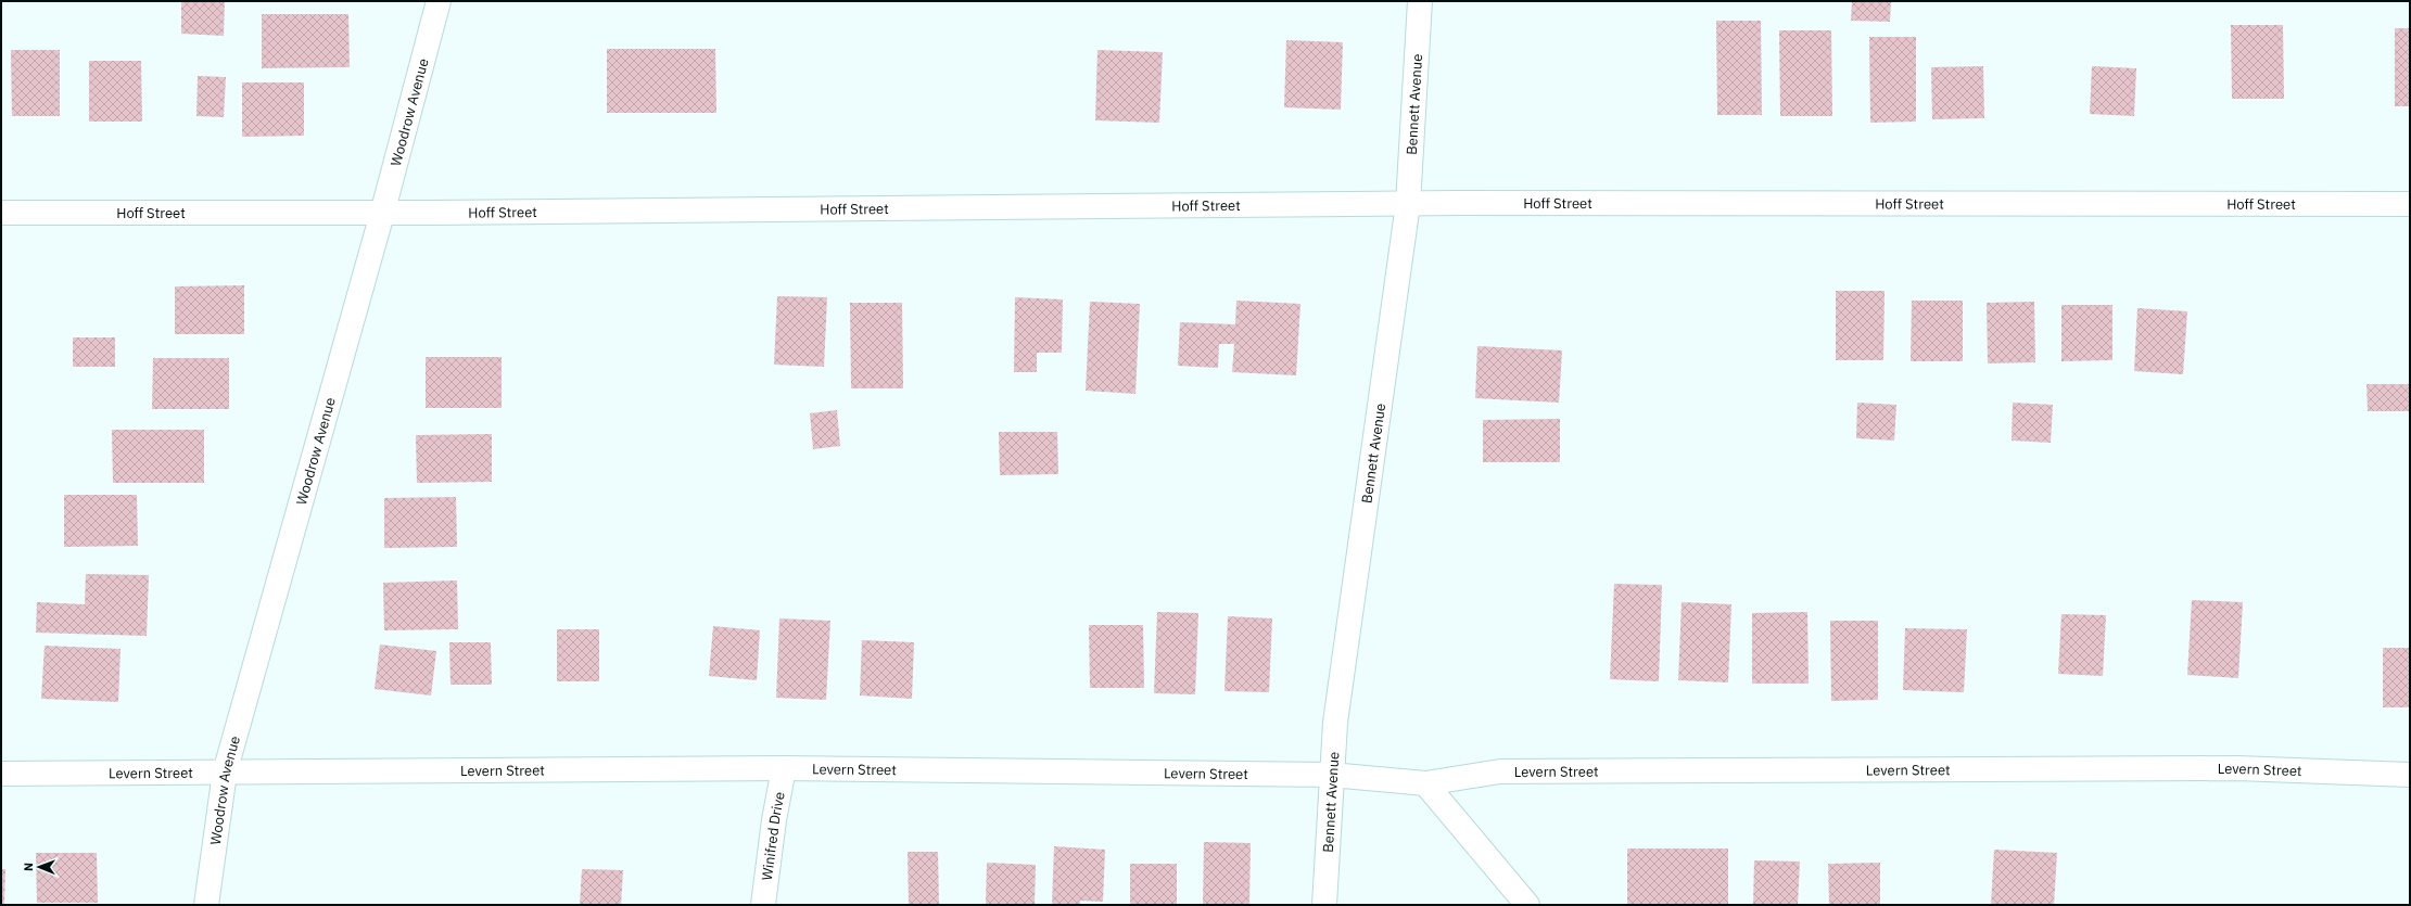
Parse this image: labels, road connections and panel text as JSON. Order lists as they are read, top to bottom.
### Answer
{
  "streets": {
    "street": [
      "Bennett Avenue",
      "Woodrow Avenue",
      "Hoff Street",
      "Levern Street",
      "Winifred Drive"
    ]
  },
  "crossings": [
    ["Bennett Avenue", "Hoff Street"],
    ["Bennett Avenue", "Levern Street"],
    ["Woodrow Avenue", "Hoff Street"],
    ["Woodrow Avenue", "Levern Street"],
    ["Levern Street", "Winifred Drive"]
  ],
  "north": "left"
}
